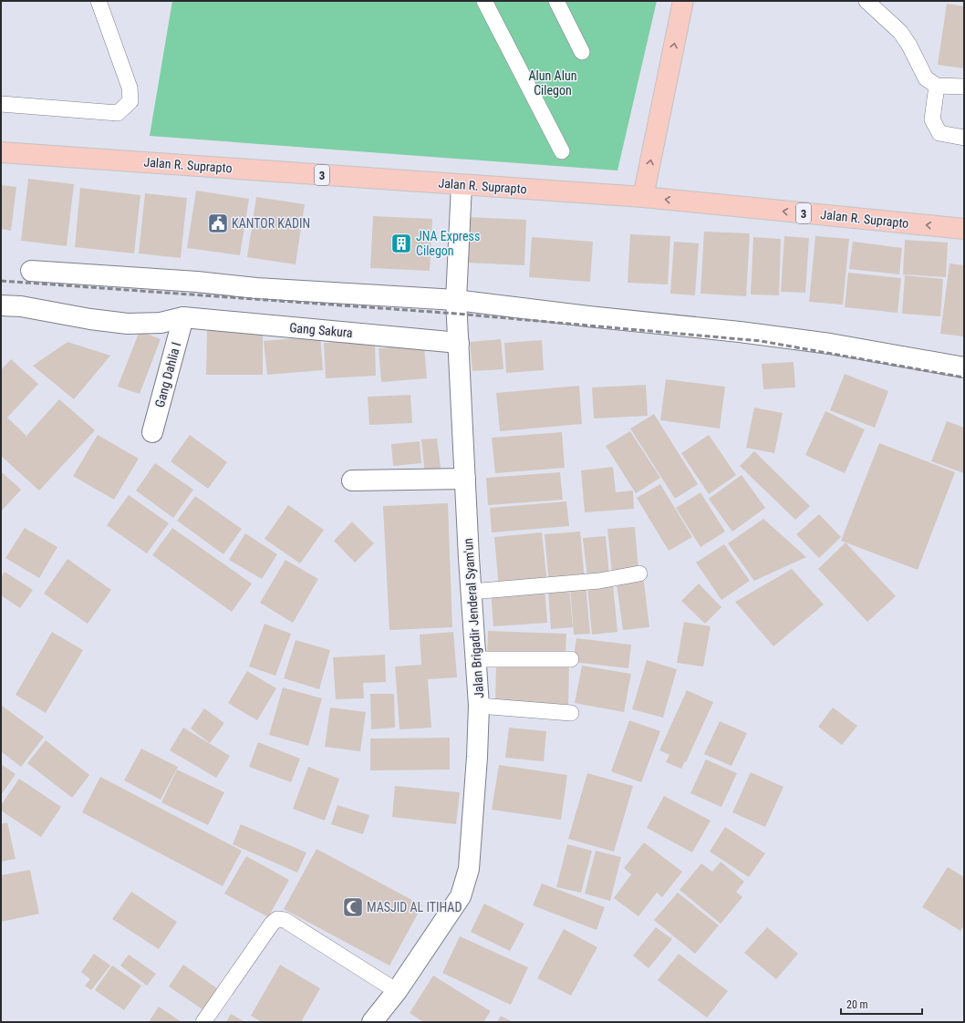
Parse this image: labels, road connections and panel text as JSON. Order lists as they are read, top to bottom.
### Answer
{
  "streets": {
    "highway": ["Jalan R. Suprapto", "3"],
    "street": ["Gang Sakura", "Gang Dahlia I", "Jalan Brigadir Jenderal Syam'un"]
  },
  "crossings": [
    ["Jalan R. Suprapto", "Jalan Brigadir Jenderal Syam'un"],
    ["Gang Sakura", "Gang Dahlia I"],
    ["Gang Sakura", "Jalan Brigadir Jenderal Syam'un"]
  ],
  "parks": ["Alun Alun Cilegon"],
  "places": {
    "public building": ["KANTOR KADIN"],
    "building": ["JNA Express Cilegon"],
    "mosque": ["MASJID AL ITIHAD"]
  },
  "scale_bar": "20 m"
}
